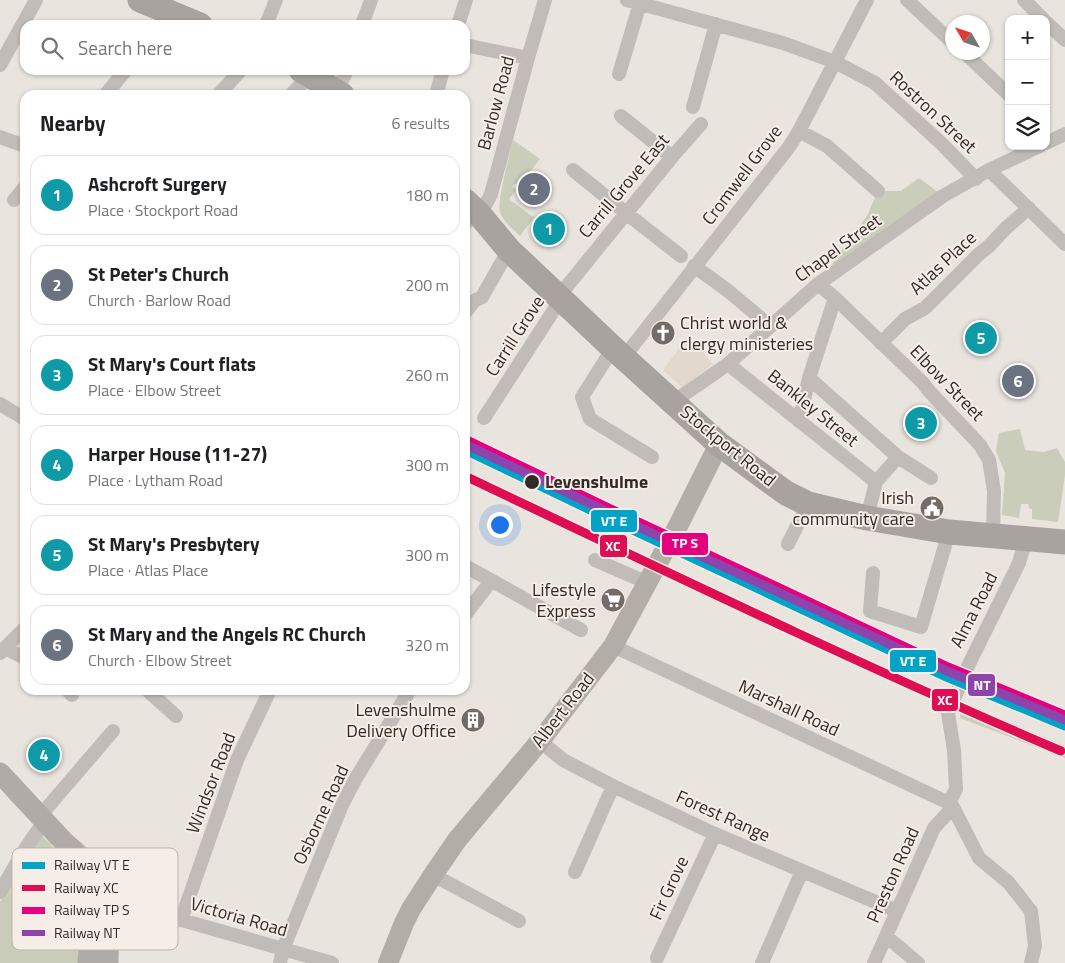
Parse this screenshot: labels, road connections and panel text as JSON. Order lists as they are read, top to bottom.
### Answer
{
  "streets": {
    "highway": ["Stockport Road"],
    "main road": ["Albert Road"],
    "street": [
      "Barlow Road",
      "Rostron Street",
      "Cromwell Grove",
      "Carrill Grove East",
      "Chapel Street",
      "Atlas Place",
      "Carrill Grove",
      "Elbow Street",
      "Bankley Street",
      "Alma Road",
      "Marshall Road",
      "Windsor Road",
      "Osborne Road",
      "Forest Range",
      "Preston Road",
      "Fir Grove",
      "Victoria Road"
    ]
  },
  "crossings": [
    ["Rostron Street", "Cromwell Grove"],
    ["Rostron Street", "Chapel Street"],
    ["Cromwell Grove", "Stockport Road"],
    ["Carrill Grove East", "Carrill Grove"],
    ["Carrill Grove East", "Stockport Road"],
    ["Chapel Street", "Elbow Street"],
    ["Chapel Street", "Bankley Street"],
    ["Chapel Street", "Stockport Road"],
    ["Atlas Place", "Elbow Street"],
    ["Carrill Grove", "Stockport Road"],
    ["Elbow Street", "Stockport Road"],
    ["Stockport Road", "Alma Road"],
    ["Stockport Road", "Albert Road"],
    ["Alma Road", "Marshall Road"],
    ["Alma Road", "Preston Road"],
    ["Marshall Road", "Albert Road"],
    ["Marshall Road", "Preston Road"],
    ["Albert Road", "Forest Range"],
    ["Windsor Road", "Victoria Road"],
    ["Osborne Road", "Victoria Road"],
    ["Forest Range", "Preston Road"],
    ["Forest Range", "Fir Grove"]
  ],
  "places": {
    "church": ["Christ world & clergy ministeries"],
    "other": ["Levenshulme"],
    "public building": ["Irish community care"],
    "supermarket": ["Lifestyle Express"],
    "building": ["Levenshulme Delivery Office"]
  },
  "lines": ["rail line NT", "rail line XC"],
  "legend": [
    "Railway VT E",
    "Railway XC",
    "Railway TP S",
    "Railway NT"
  ],
  "north": "top left",
  "page": {
    "map_buttons": ["+", "−"],
    "search": "Search here",
    "heading": ["Nearby", "6 results"],
    "list": [
      {
        "mark": "1",
        "name": "Ashcroft Surgery",
        "note": "Place · Stockport Road",
        "value": "180 m"
      },
      {
        "mark": "2",
        "name": "St Peter's Church",
        "note": "Church · Barlow Road",
        "value": "200 m"
      },
      {
        "mark": "3",
        "name": "St Mary's Court flats",
        "note": "Place · Elbow Street",
        "value": "260 m"
      },
      {
        "mark": "4",
        "name": "Harper House (11-27)",
        "note": "Place · Lytham Road",
        "value": "300 m"
      },
      {
        "mark": "5",
        "name": "St Mary's Presbytery",
        "note": "Place · Atlas Place",
        "value": "300 m"
      },
      {
        "mark": "6",
        "name": "St Mary and the Angels RC Church",
        "note": "Church · Elbow Street",
        "value": "320 m"
      }
    ],
    "pins": [
      "2",
      "1",
      "5",
      "6",
      "3",
      "4"
    ]
  }
}
